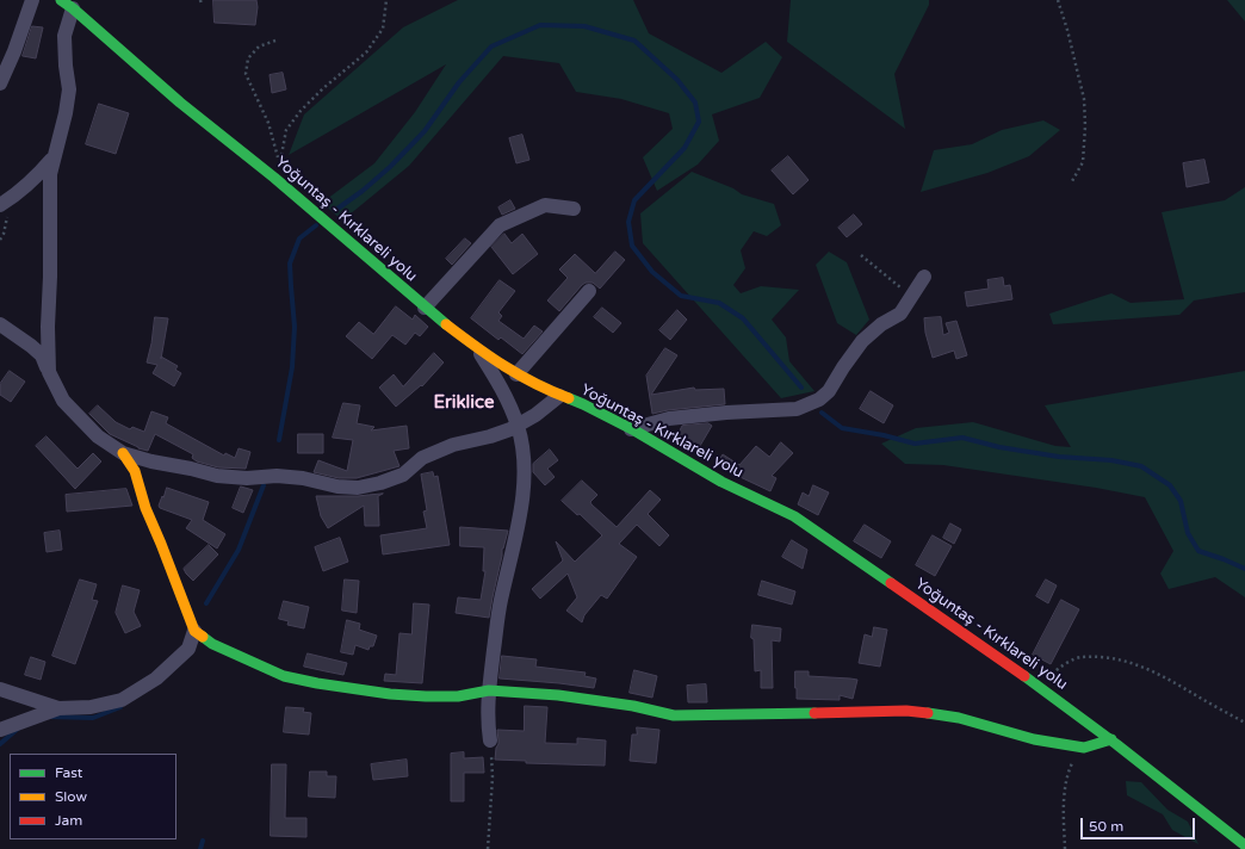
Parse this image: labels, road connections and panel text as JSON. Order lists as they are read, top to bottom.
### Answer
{
  "streets": {
    "street": ["Yoğuntaş - Kırklareli yolu"]
  },
  "districts": ["Eriklice"],
  "legend": ["Fast", "Slow", "Jam"],
  "scale_bar": "50 m"
}
